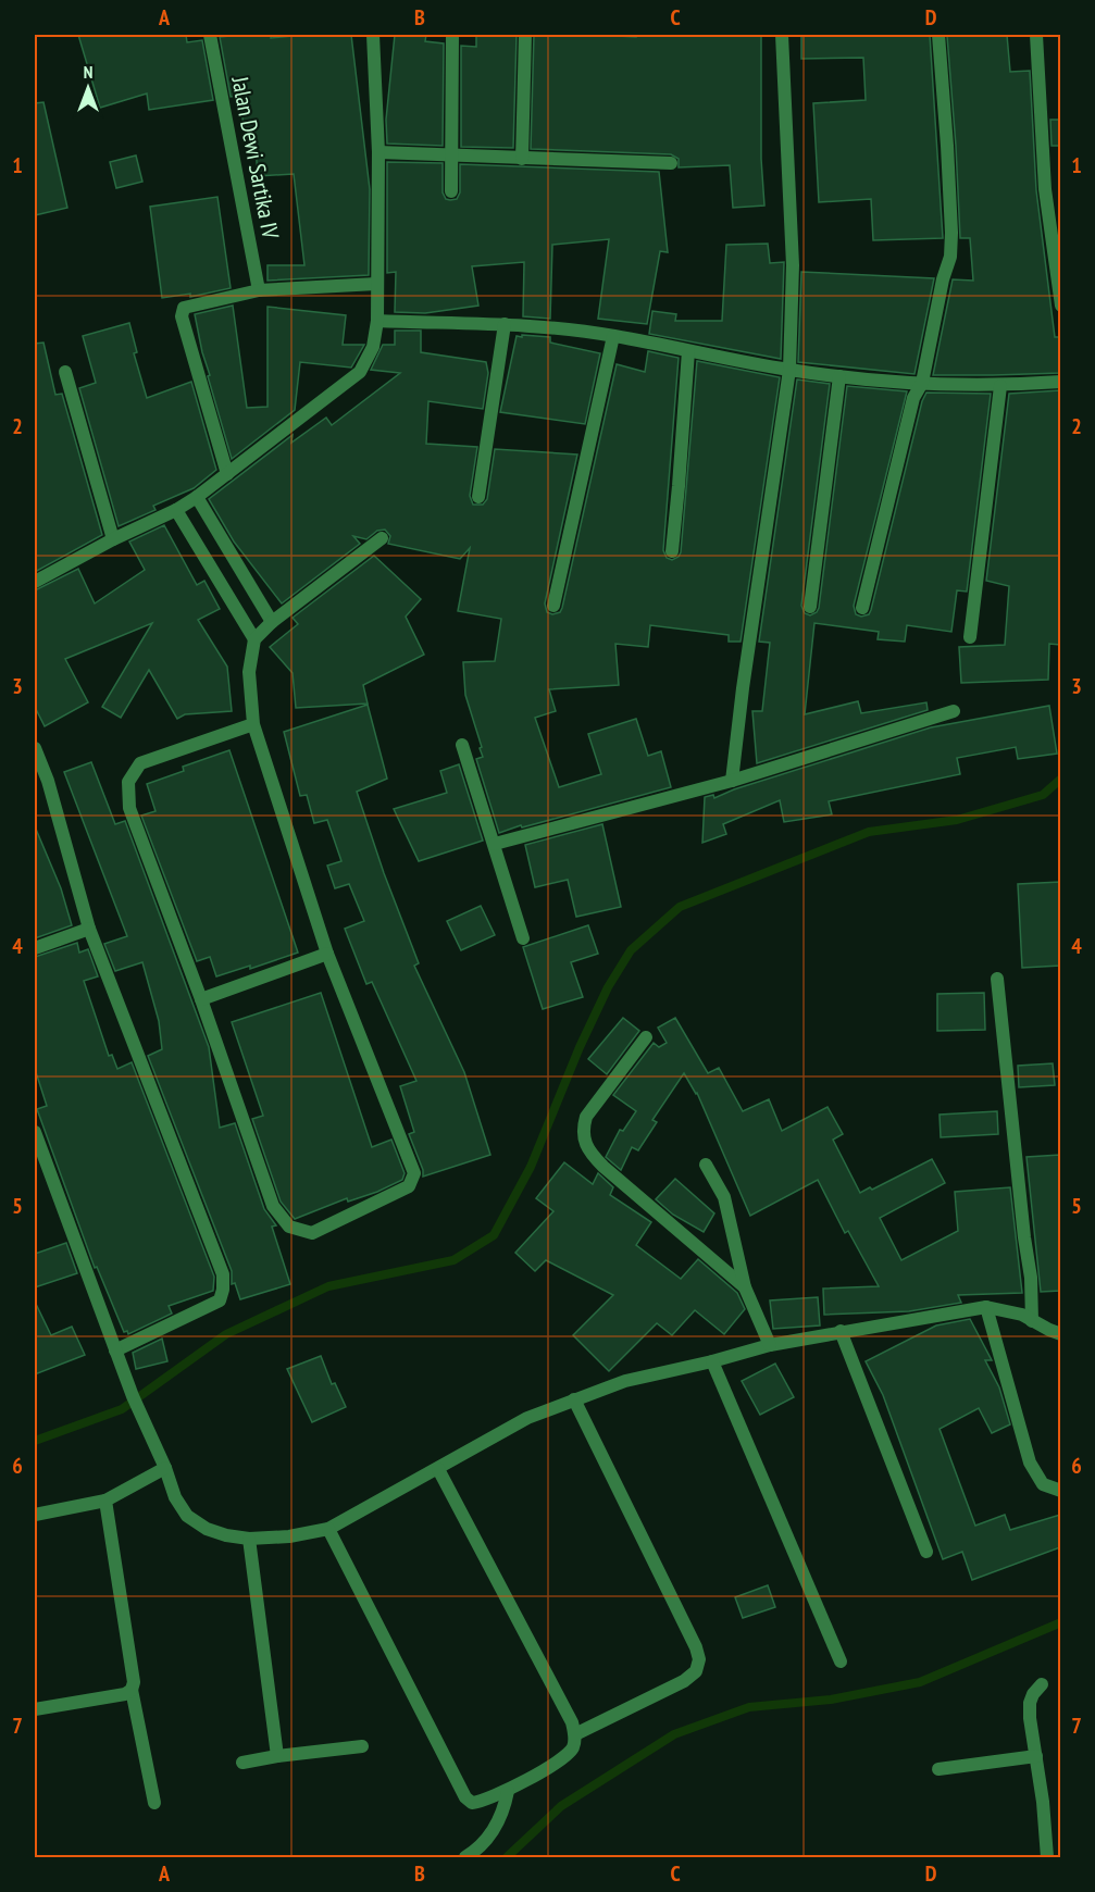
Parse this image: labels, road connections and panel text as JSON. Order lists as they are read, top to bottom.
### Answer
{
  "streets": {
    "street": ["Jalan Dewi Sartika IV"]
  },
  "north": "top",
  "grid": {
    "columns": [
      "A",
      "B",
      "C",
      "D"
    ],
    "rows": [
      "1",
      "2",
      "3",
      "4",
      "5",
      "6",
      "7"
    ]
  }
}
